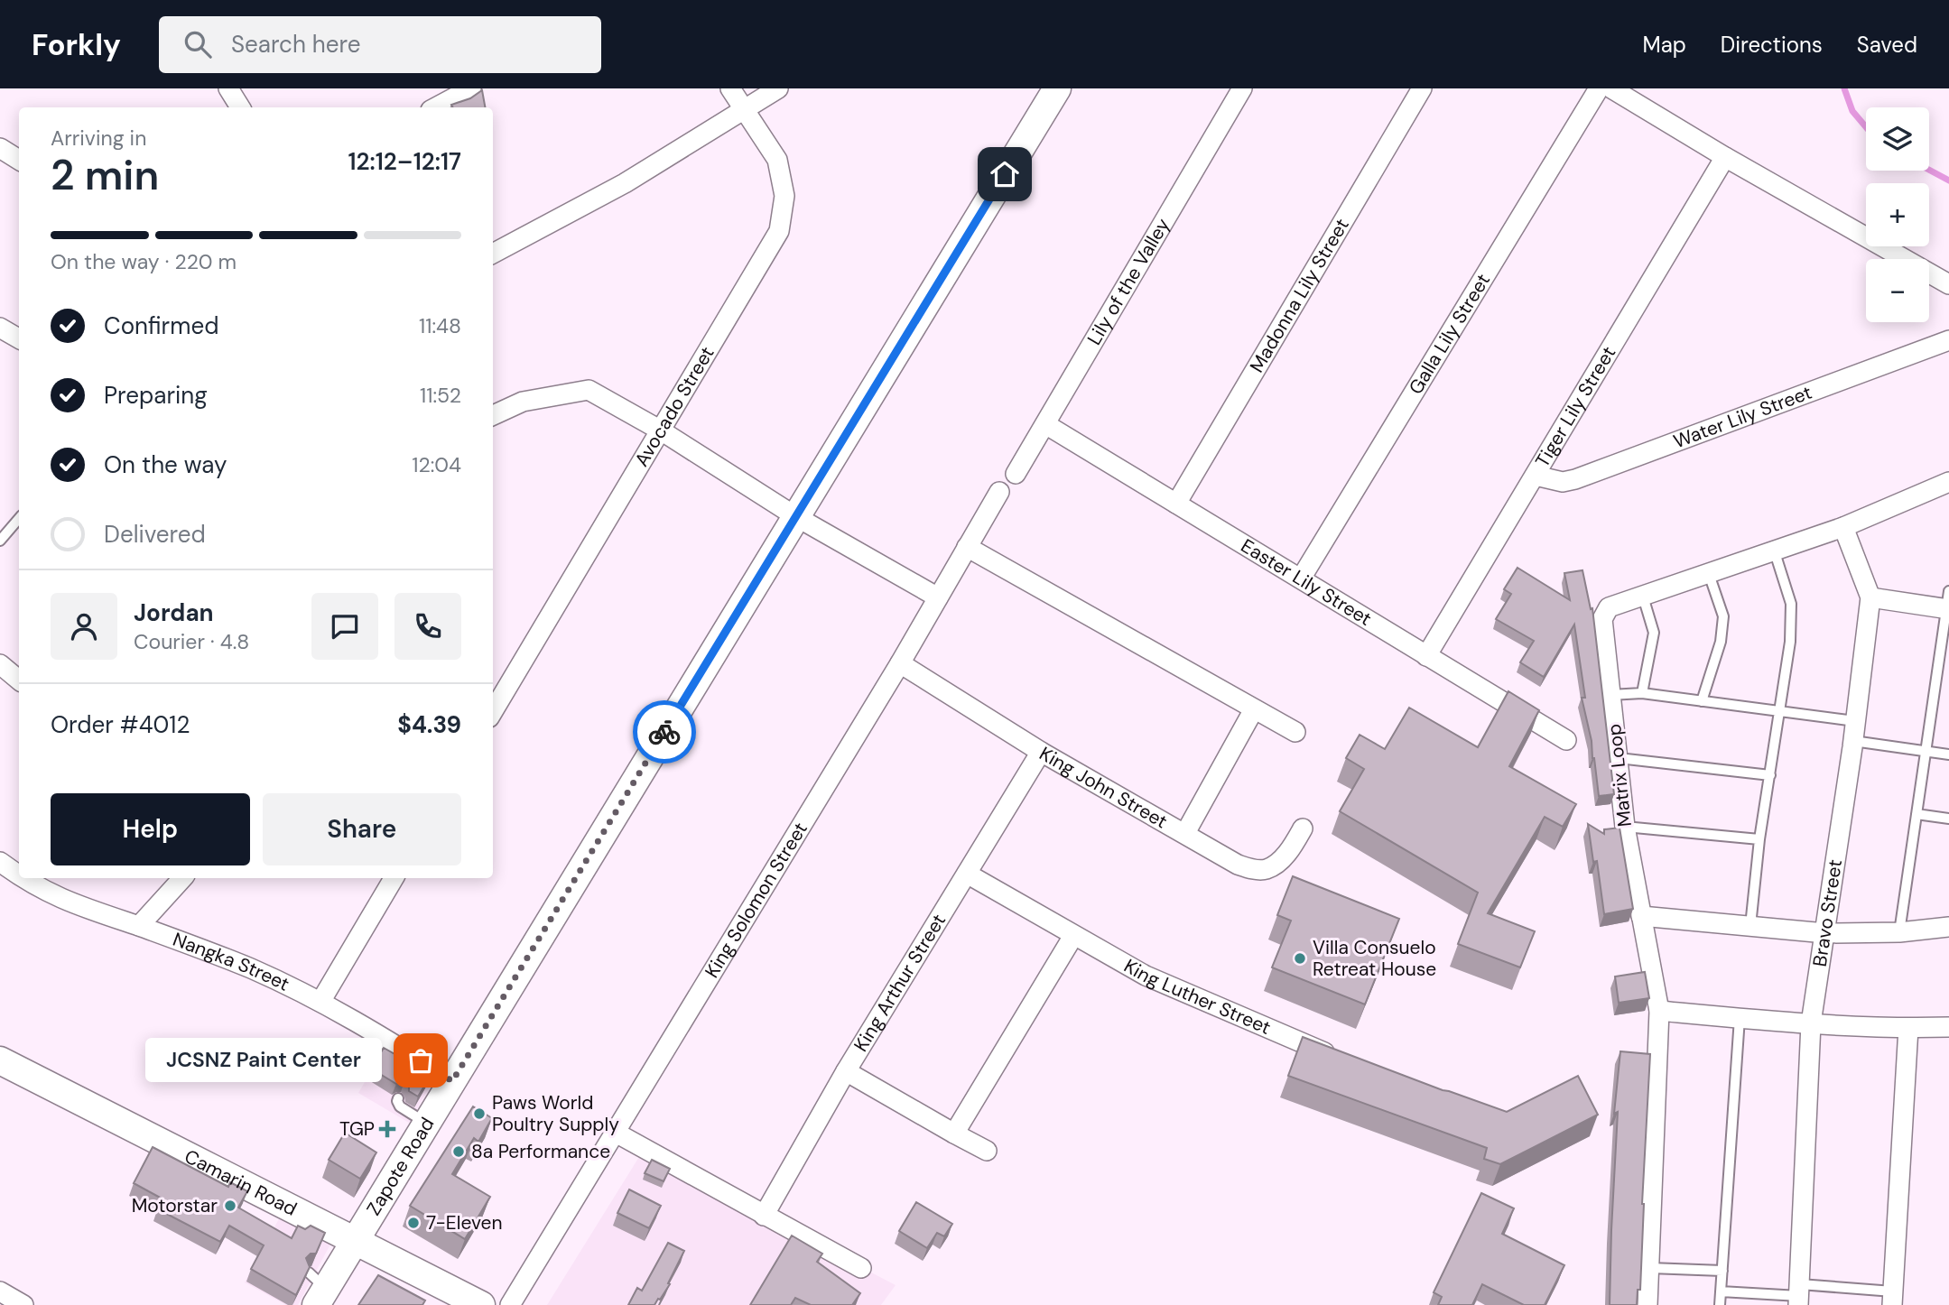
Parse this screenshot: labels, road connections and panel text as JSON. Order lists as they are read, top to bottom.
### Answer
{
  "streets": {
    "main road": ["Zapote Road", "Camarin Road"],
    "street": [
      "Lily of the Valley",
      "Madonna Lily Street",
      "Galla Lily Street",
      "Avocado Street",
      "Tiger Lily Street",
      "Water Lily Street",
      "Easter Lily Street",
      "Matrix Loop",
      "King John Street",
      "King Solomon Street",
      "Bravo Street",
      "Nangka Street",
      "King Arthur Street",
      "King Luther Street"
    ]
  },
  "crossings": [
    ["Lily of the Valley", "Easter Lily Street"],
    ["Madonna Lily Street", "Easter Lily Street"],
    ["Galla Lily Street", "Easter Lily Street"],
    ["Tiger Lily Street", "Water Lily Street"],
    ["Tiger Lily Street", "Easter Lily Street"],
    ["Matrix Loop", "Bravo Street"],
    ["King John Street", "King Solomon Street"],
    ["King John Street", "King Arthur Street"],
    ["Nangka Street", "Zapote Road"],
    ["King Arthur Street", "King Luther Street"],
    ["Zapote Road", "Camarin Road"]
  ],
  "places": {
    "other": [
      "Villa Consuelo Retreat House",
      "JCSNZ Paint Center",
      "Paws World Poultry Supply",
      "8a Performance",
      "Motorstar",
      "7-Eleven"
    ],
    "health": ["TGP"]
  },
  "page": {
    "header": "Forkly",
    "search": "Search here",
    "nav": ["Map", "Directions", "Saved"],
    "map_buttons": ["+", "−"],
    "heading": ["2 min", "Arriving in", "12:12–12:17"],
    "panel": [
      "Jordan",
      "Courier · 4.8",
      "Order #4012",
      "$4.39"
    ],
    "bar": "On the way · 220 m",
    "list": [
      ["Confirmed", "11:48"],
      ["Preparing", "11:52"],
      ["On the way", "12:04"],
      "Delivered"
    ],
    "buttons": ["Help", "Share"],
    "bubble": "JCSNZ Paint Center"
  }
}
